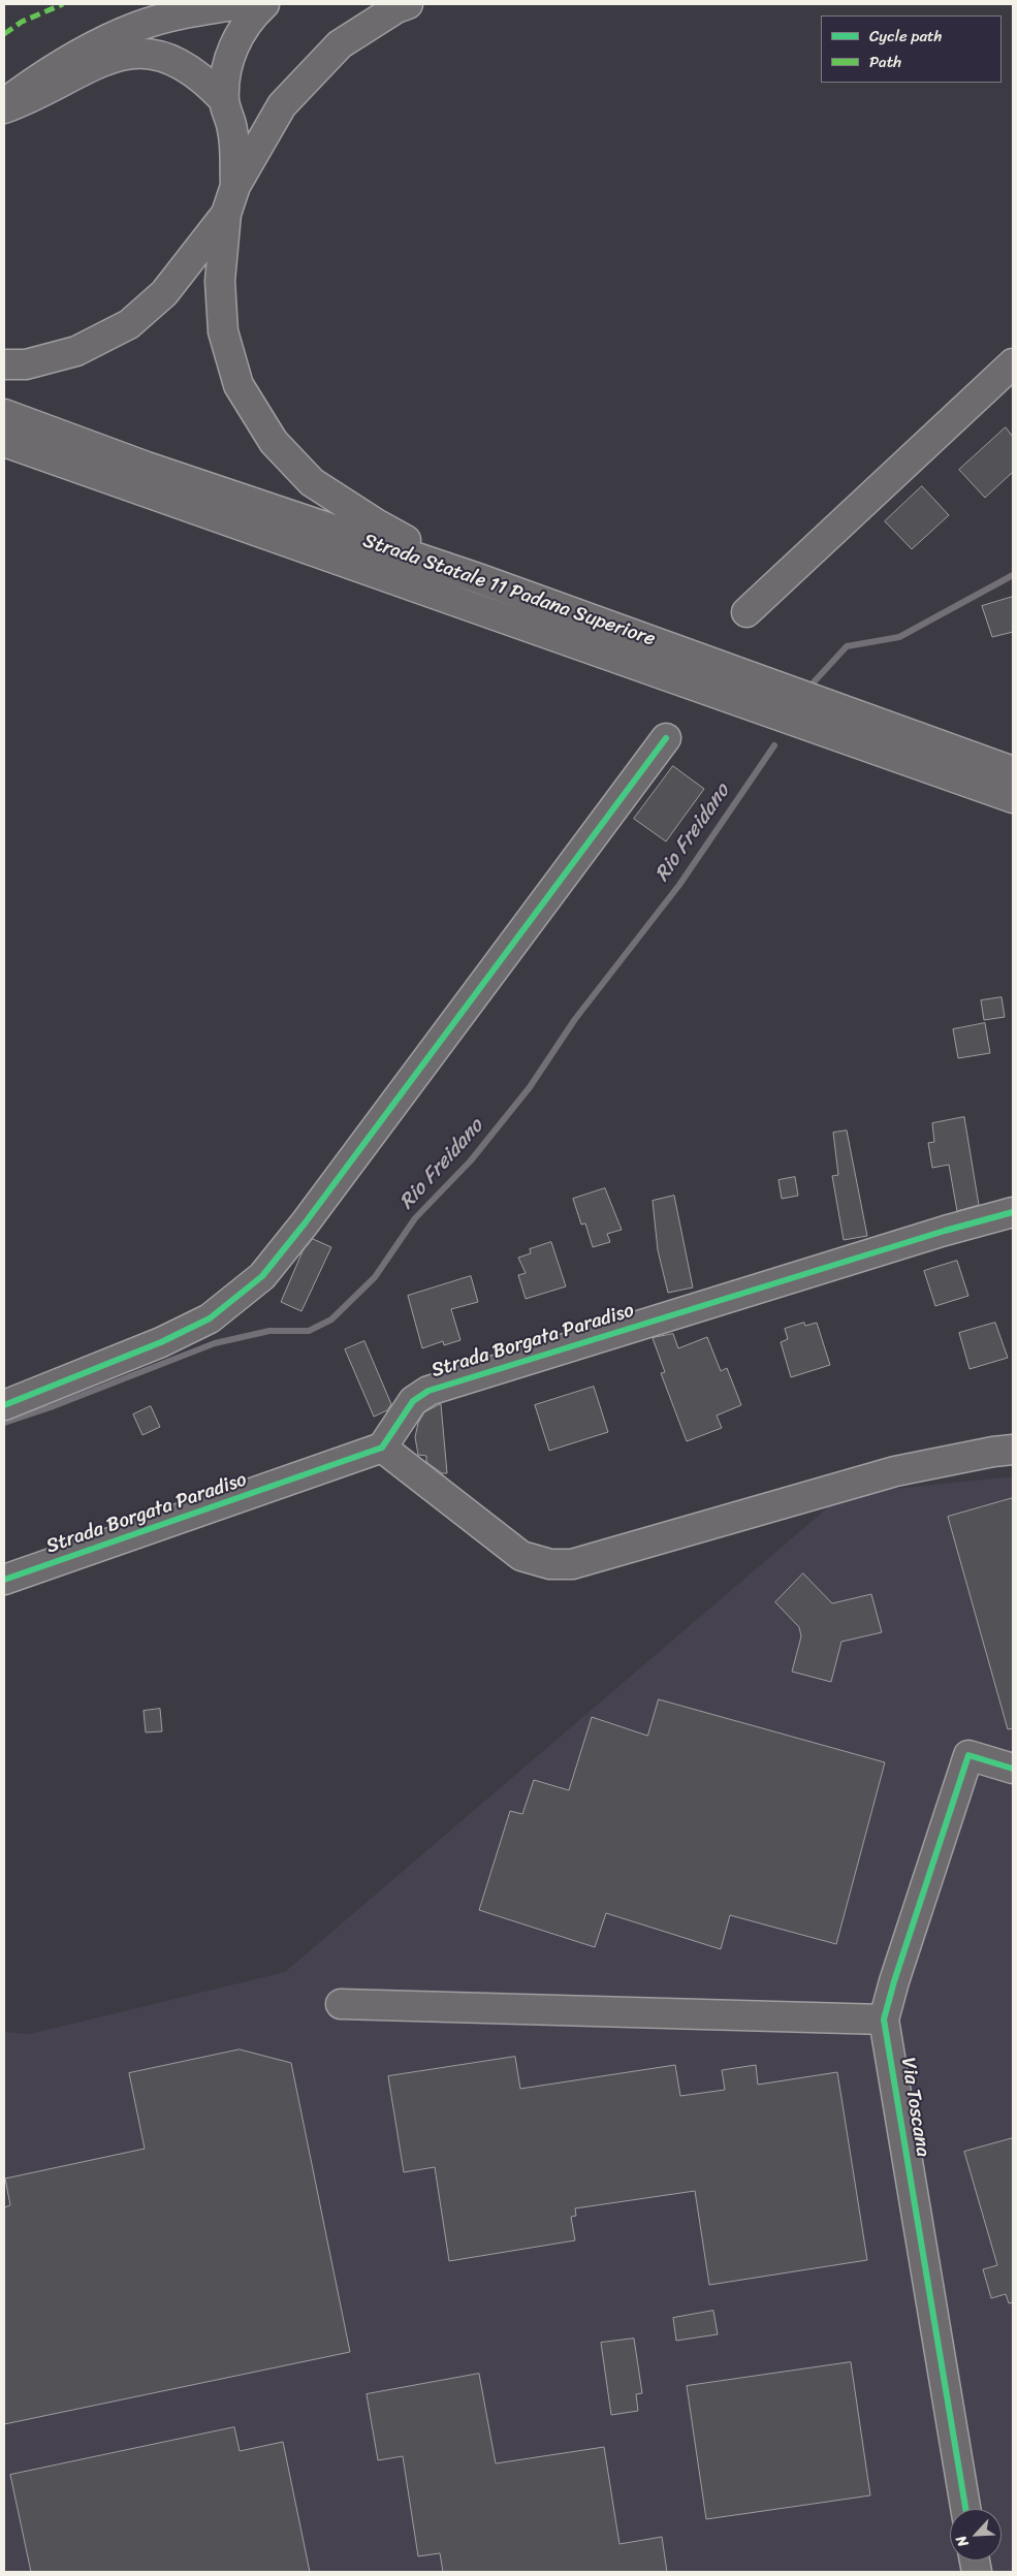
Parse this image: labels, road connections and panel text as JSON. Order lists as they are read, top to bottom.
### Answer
{
  "streets": {
    "main road": ["Strada Statale 11 Padana Superiore", "Strada Borgata Paradiso", "Via Toscana"]
  },
  "water": ["Rio Freidano"],
  "legend": ["Cycle path", "Path"],
  "north": "bottom left"
}
